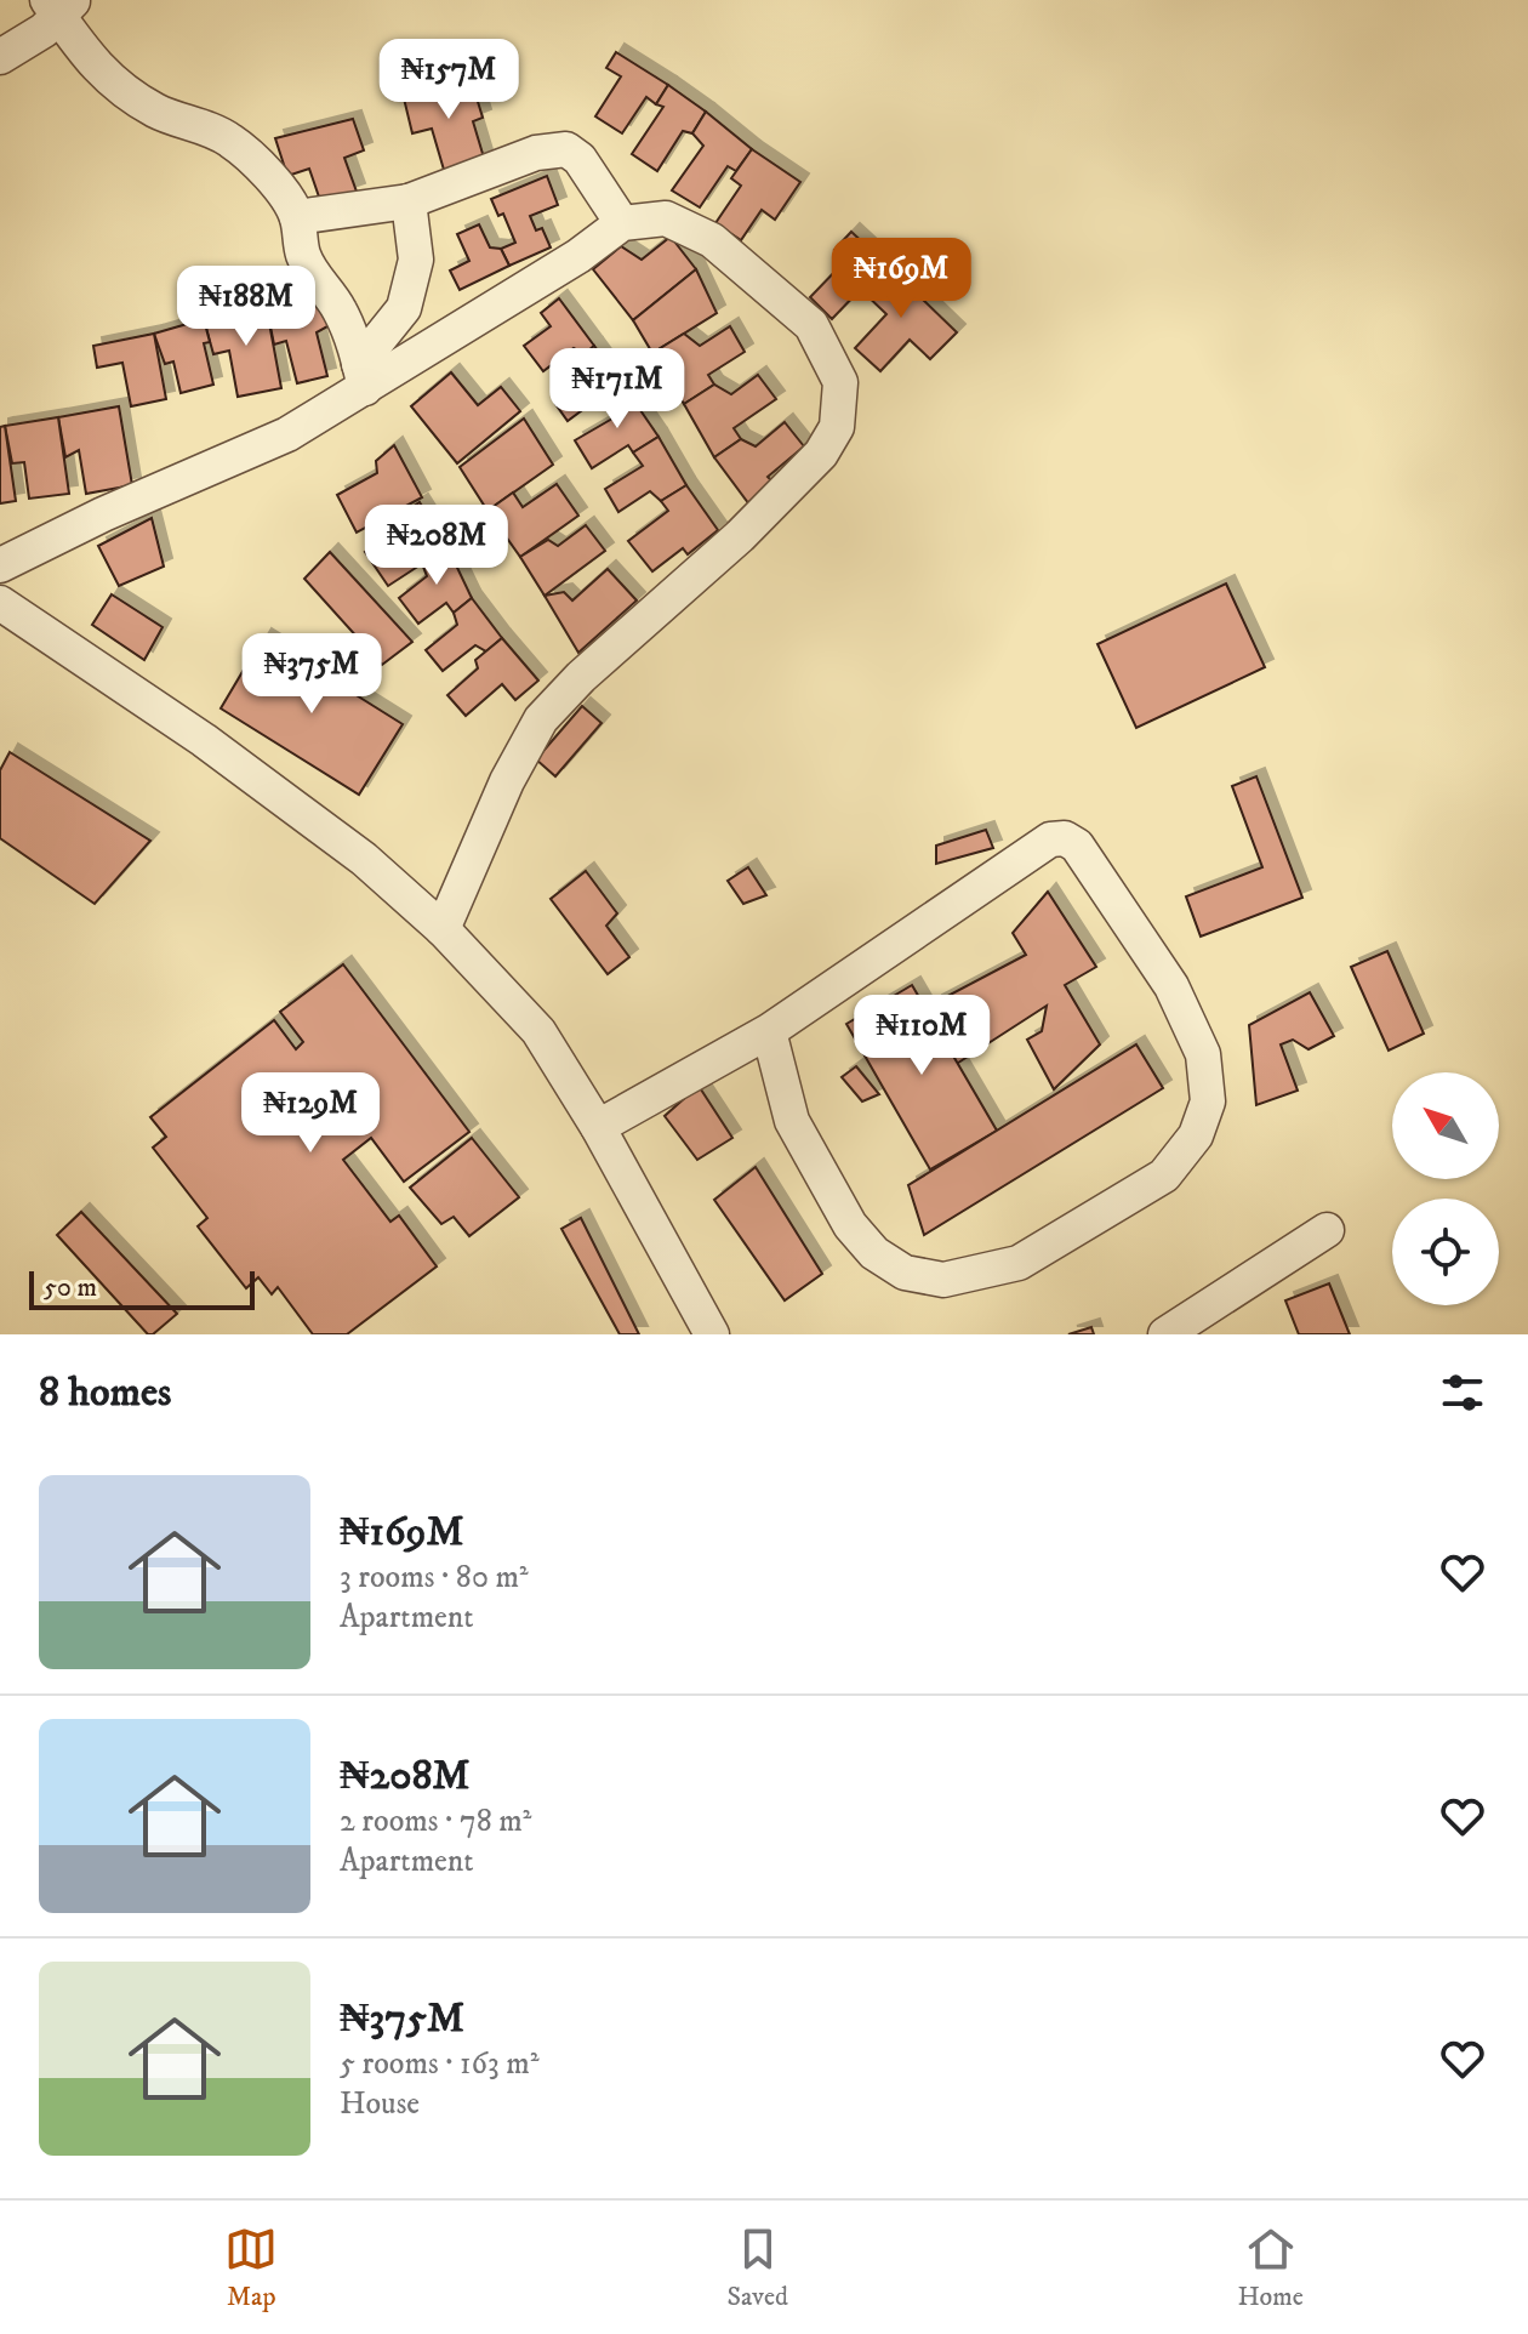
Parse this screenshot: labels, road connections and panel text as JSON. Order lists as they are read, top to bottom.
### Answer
{
  "scale_bar": "50 m",
  "north": "top left",
  "page": {
    "price": [
      "₦157M",
      "₦169M",
      "₦188M",
      "₦171M",
      "₦208M",
      "₦375M",
      "₦110M",
      "₦129M"
    ],
    "scale": "50 m",
    "heading": "8 homes",
    "list": [
      {
        "name": "₦169M",
        "note": "3 rooms · 80 m² · Apartment"
      },
      {
        "name": "₦208M",
        "note": "2 rooms · 78 m² · Apartment"
      },
      {
        "name": "₦375M",
        "note": "5 rooms · 163 m² · House"
      }
    ],
    "tabs": ["Map", "Saved", "Home"]
  }
}
